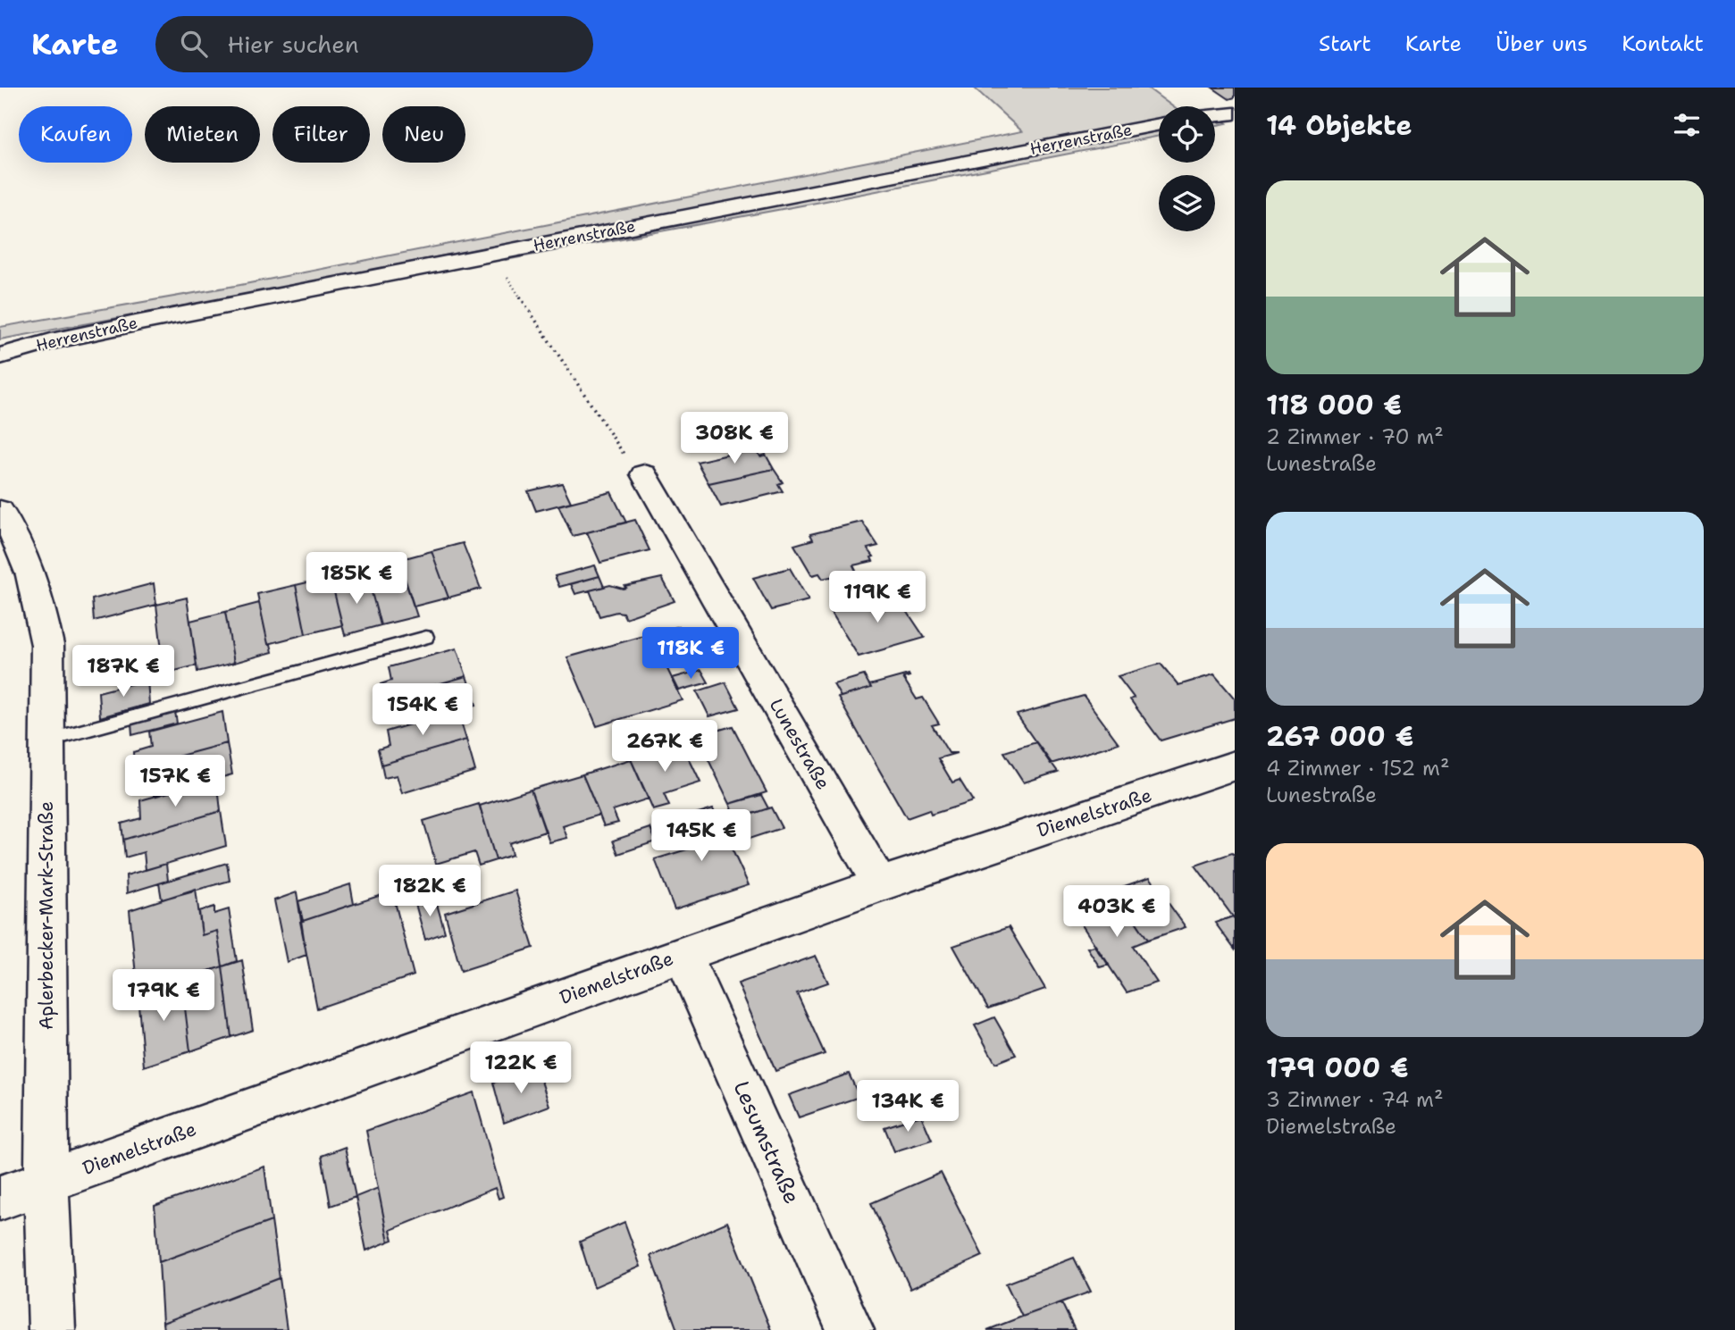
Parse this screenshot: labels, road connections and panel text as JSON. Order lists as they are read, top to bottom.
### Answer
{
  "streets": {
    "street": [
      "Herrenstraße",
      "Lunestraße",
      "Diemelstraße",
      "Aplerbecker-Mark-Straße",
      "Lesumstraße"
    ]
  },
  "crossings": [
    ["Lunestraße", "Diemelstraße"],
    ["Diemelstraße", "Aplerbecker-Mark-Straße"],
    ["Diemelstraße", "Lesumstraße"]
  ],
  "page": {
    "header": "Karte",
    "search": "Hier suchen",
    "nav": [
      "Start",
      "Karte",
      "Über uns",
      "Kontakt"
    ],
    "heading": "14 Objekte",
    "chip": [
      "Kaufen",
      "Mieten",
      "Filter",
      "Neu"
    ],
    "list": [
      {
        "name": "118 000 €",
        "note": "2 Zimmer · 70 m² · Lunestraße"
      },
      {
        "name": "267 000 €",
        "note": "4 Zimmer · 152 m² · Lunestraße"
      },
      {
        "name": "179 000 €",
        "note": "3 Zimmer · 74 m² · Diemelstraße"
      }
    ],
    "price": [
      "308K €",
      "185K €",
      "119K €",
      "118K €",
      "187K €",
      "154K €",
      "267K €",
      "157K €",
      "145K €",
      "182K €",
      "403K €",
      "179K €",
      "122K €",
      "134K €"
    ]
  }
}
